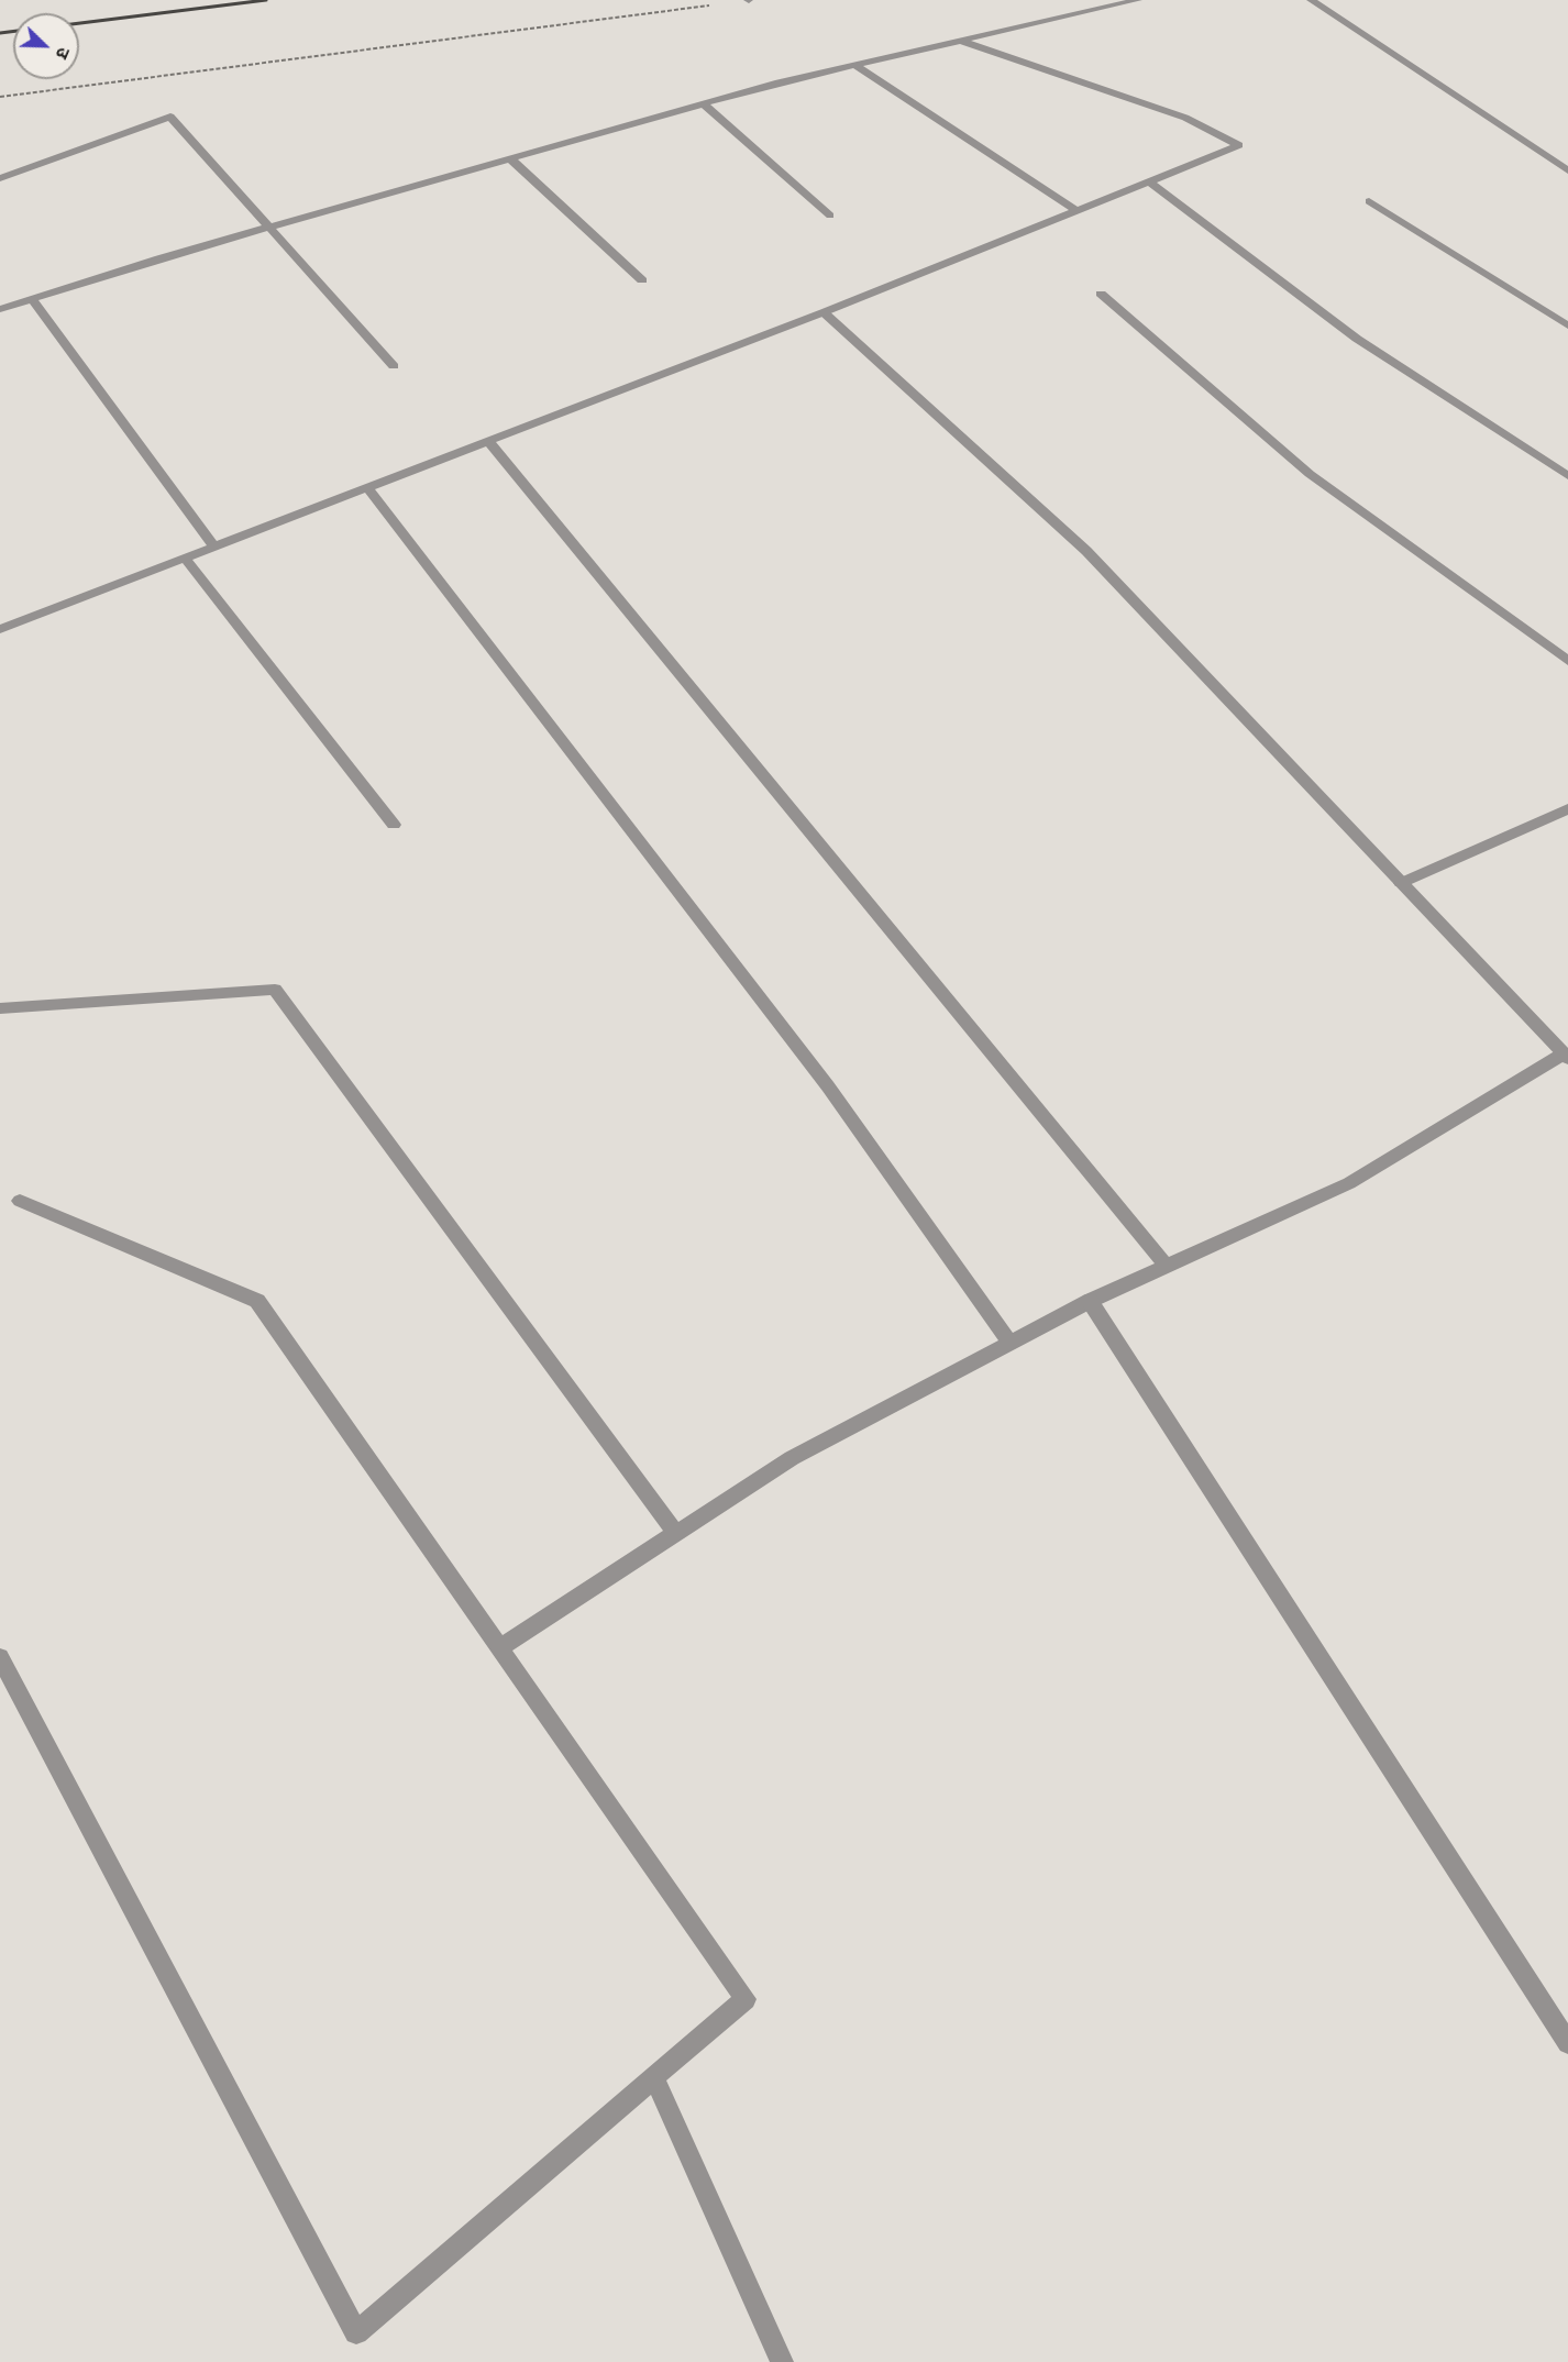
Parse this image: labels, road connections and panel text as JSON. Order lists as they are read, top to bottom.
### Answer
{
  "north": "bottom right"
}
